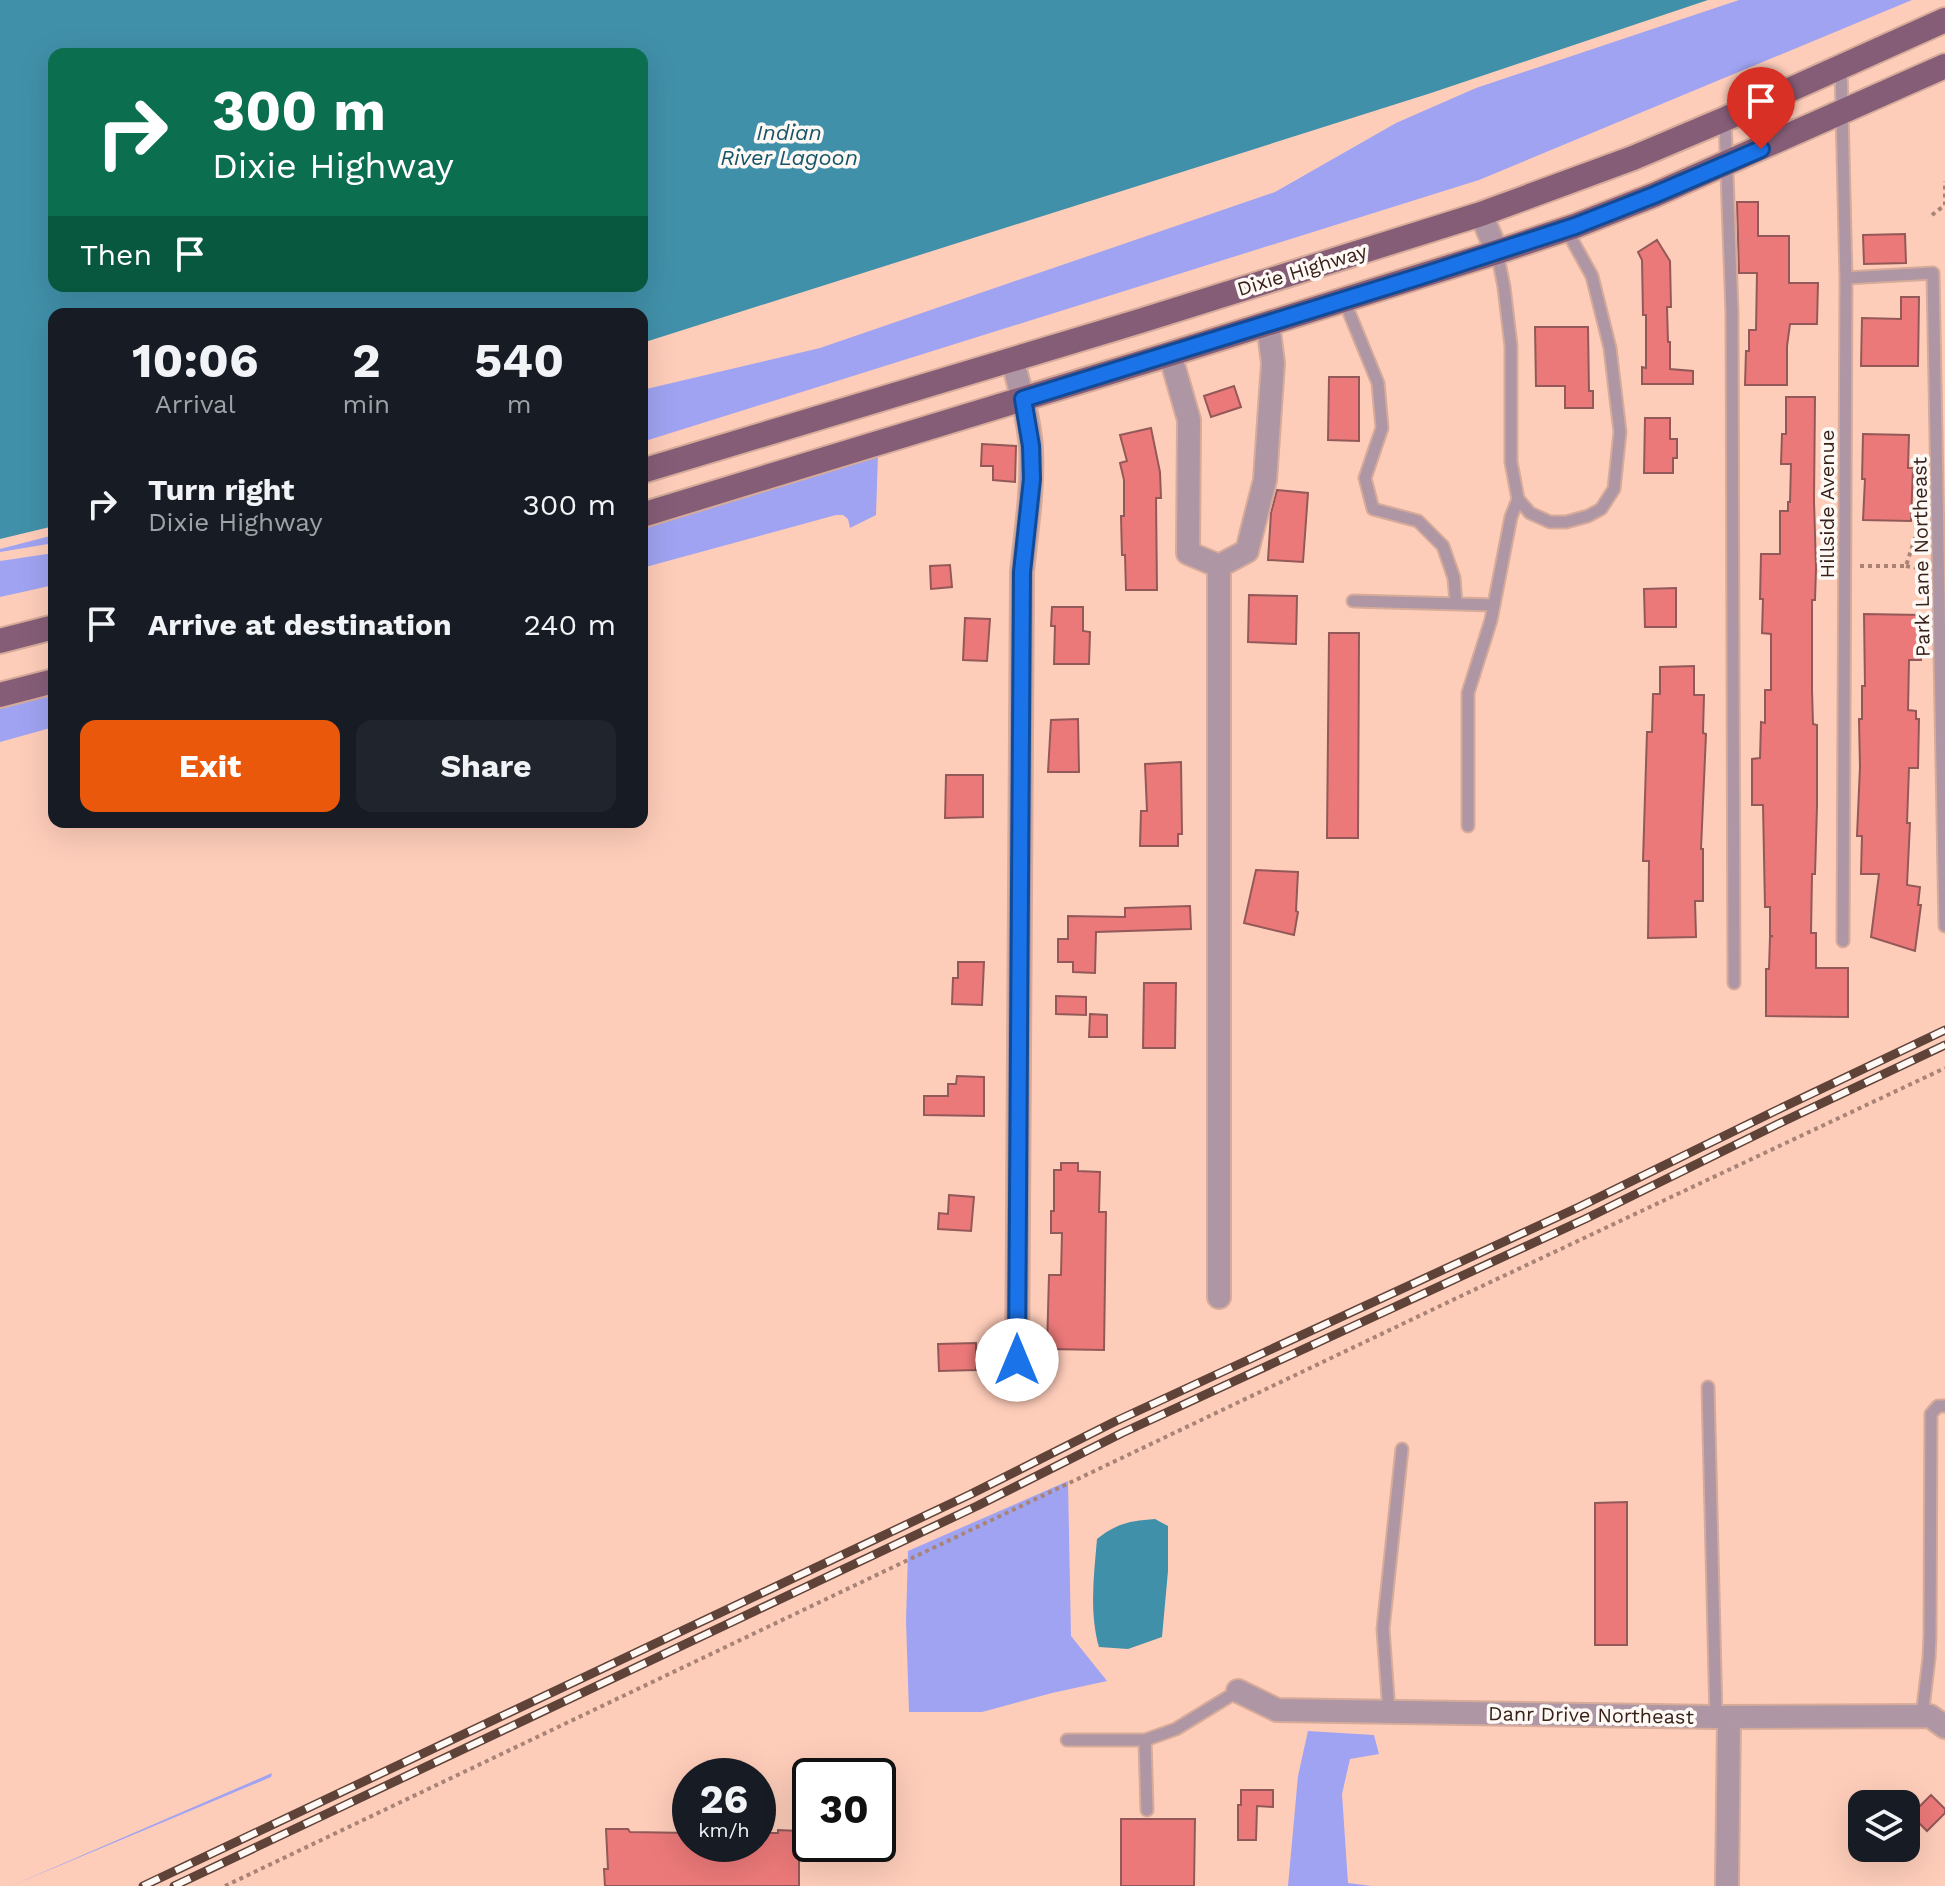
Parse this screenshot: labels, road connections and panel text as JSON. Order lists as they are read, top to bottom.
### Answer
{
  "streets": {
    "main road": ["Dixie Highway"],
    "street": ["Danr Drive Northeast"],
    "lane": ["Hillside Avenue", "Park Lane Northeast"]
  },
  "crossings": [
    ["Dixie Highway", "Hillside Avenue"],
    ["Hillside Avenue", "Park Lane Northeast"]
  ],
  "water": ["Indian River Lagoon"],
  "page": {
    "turn": ["300 m", "Dixie Highway"],
    "then": "Then",
    "eta": [
      "10:06",
      "Arrival",
      "2",
      "min",
      "540",
      "m"
    ],
    "list": [
      {
        "name": "Turn right",
        "note": "Dixie Highway",
        "value": "300 m"
      },
      {
        "name": "Arrive at destination",
        "value": "240 m"
      }
    ],
    "buttons": ["Exit", "Share"],
    "speed": "26 km/h",
    "limit": "30"
  }
}
